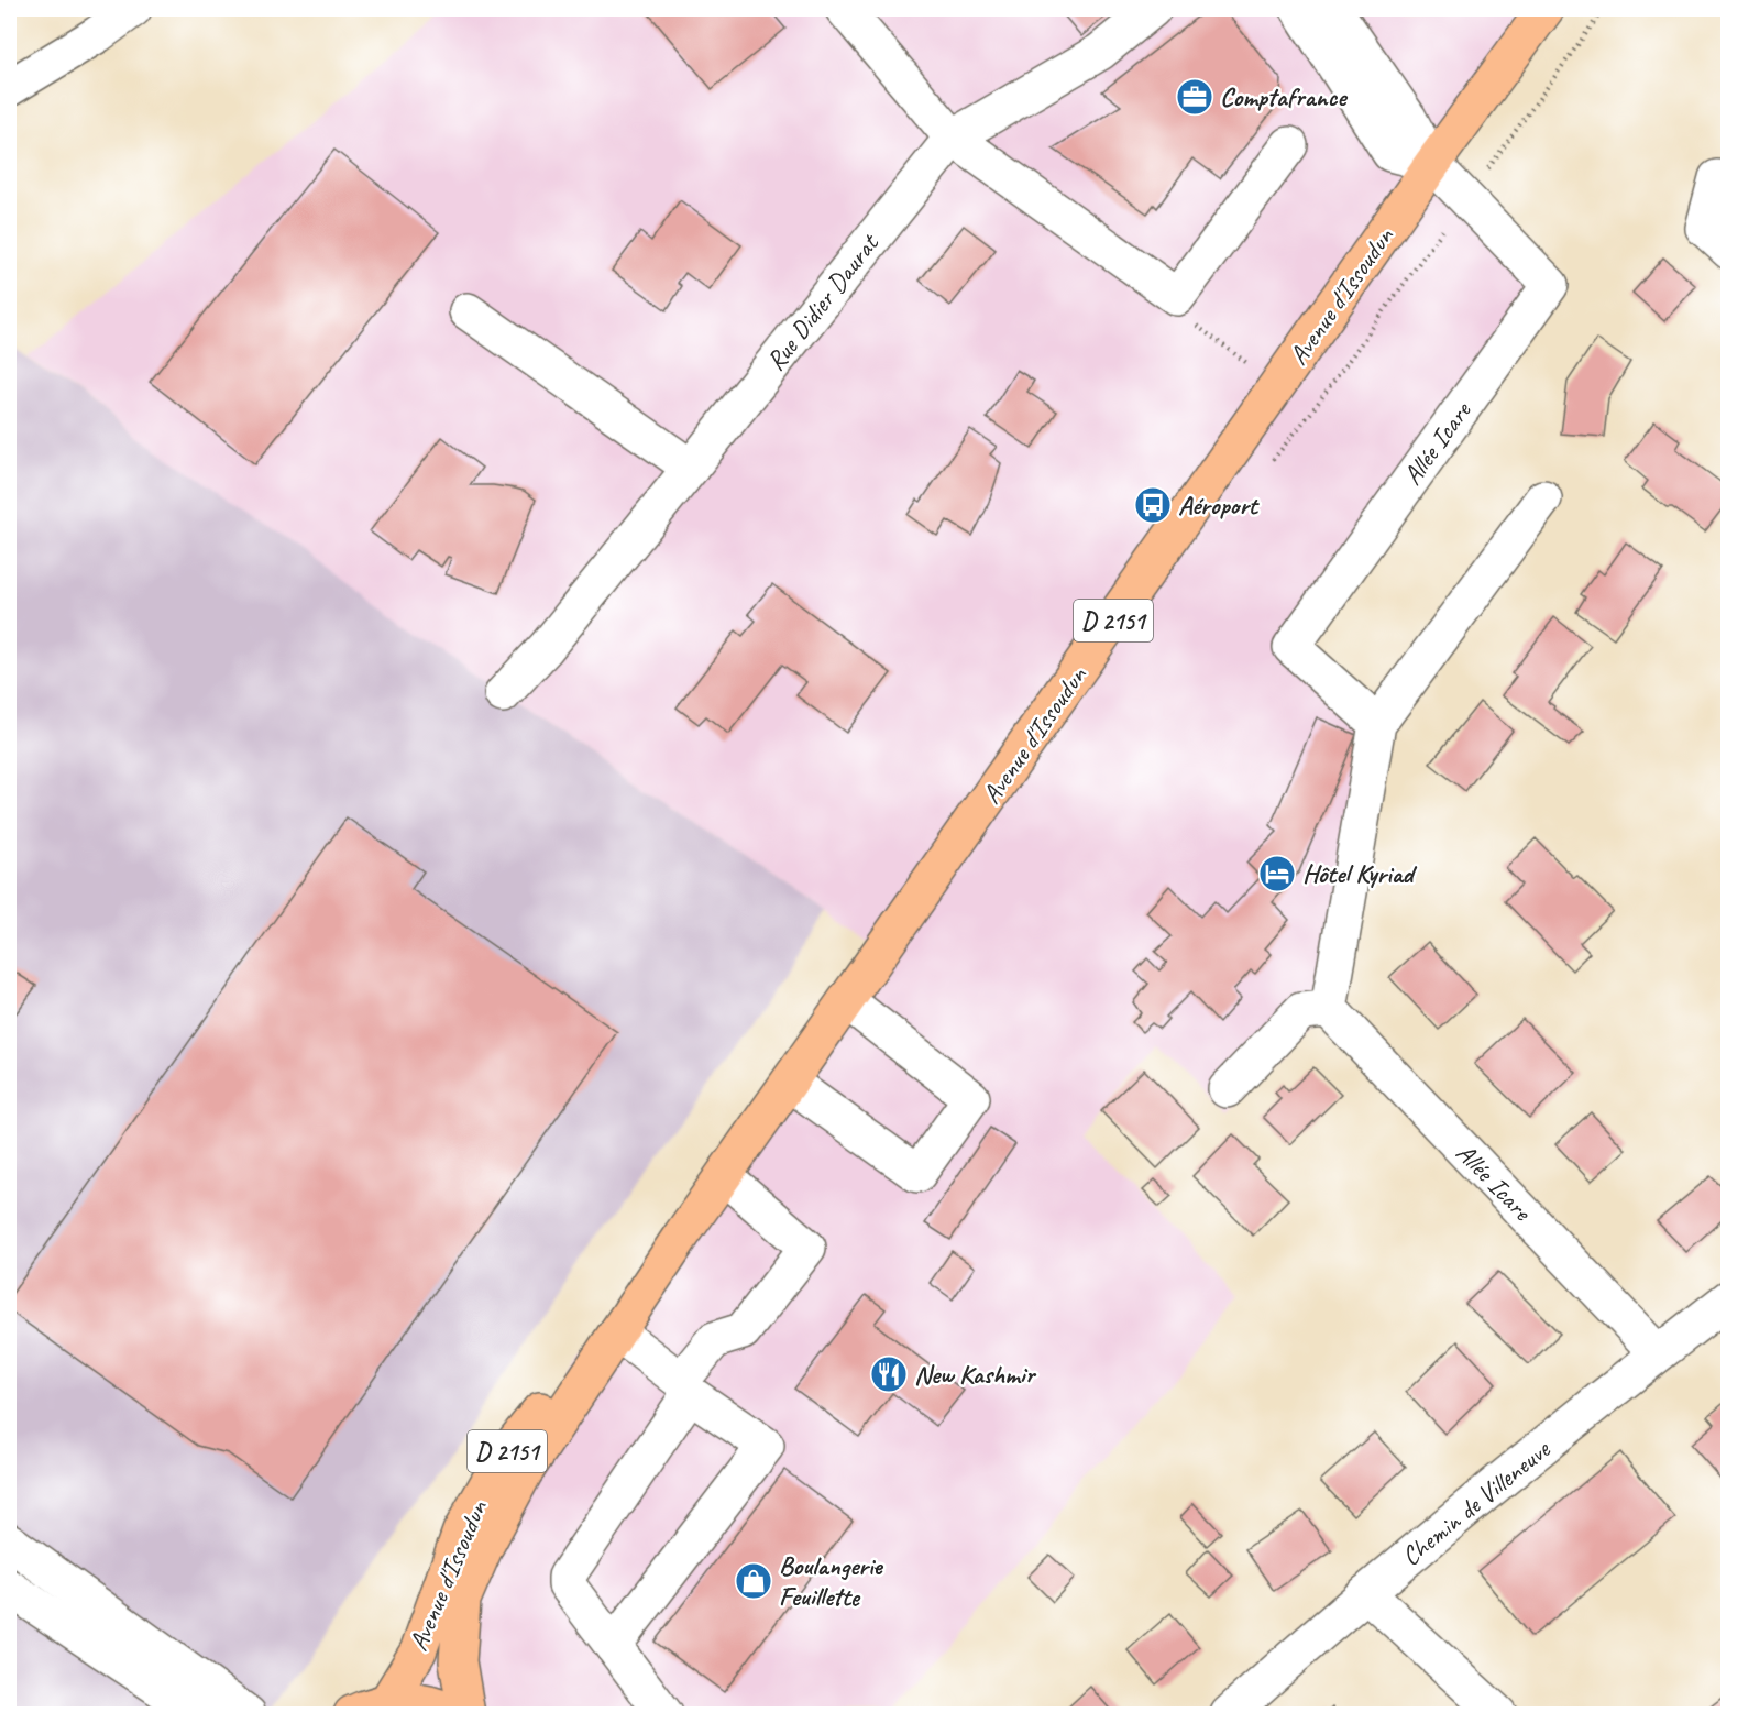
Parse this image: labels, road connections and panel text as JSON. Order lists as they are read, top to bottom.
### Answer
{
  "streets": {
    "main road": ["Avenue d'Issoudun", "D 2151"],
    "street": ["Rue Didier Daurat", "Allée Icare", "Chemin de Villeneuve"]
  },
  "crossings": [
    ["Avenue d'Issoudun", "Allée Icare"],
    ["Allée Icare", "Chemin de Villeneuve"]
  ],
  "places": {
    "office": ["Comptafrance"],
    "bus stop": ["Aéroport"],
    "hotel": ["Hôtel Kyriad"],
    "restaurant": ["New Kashmir"],
    "shop": ["Boulangerie Feuillette"]
  }
}
